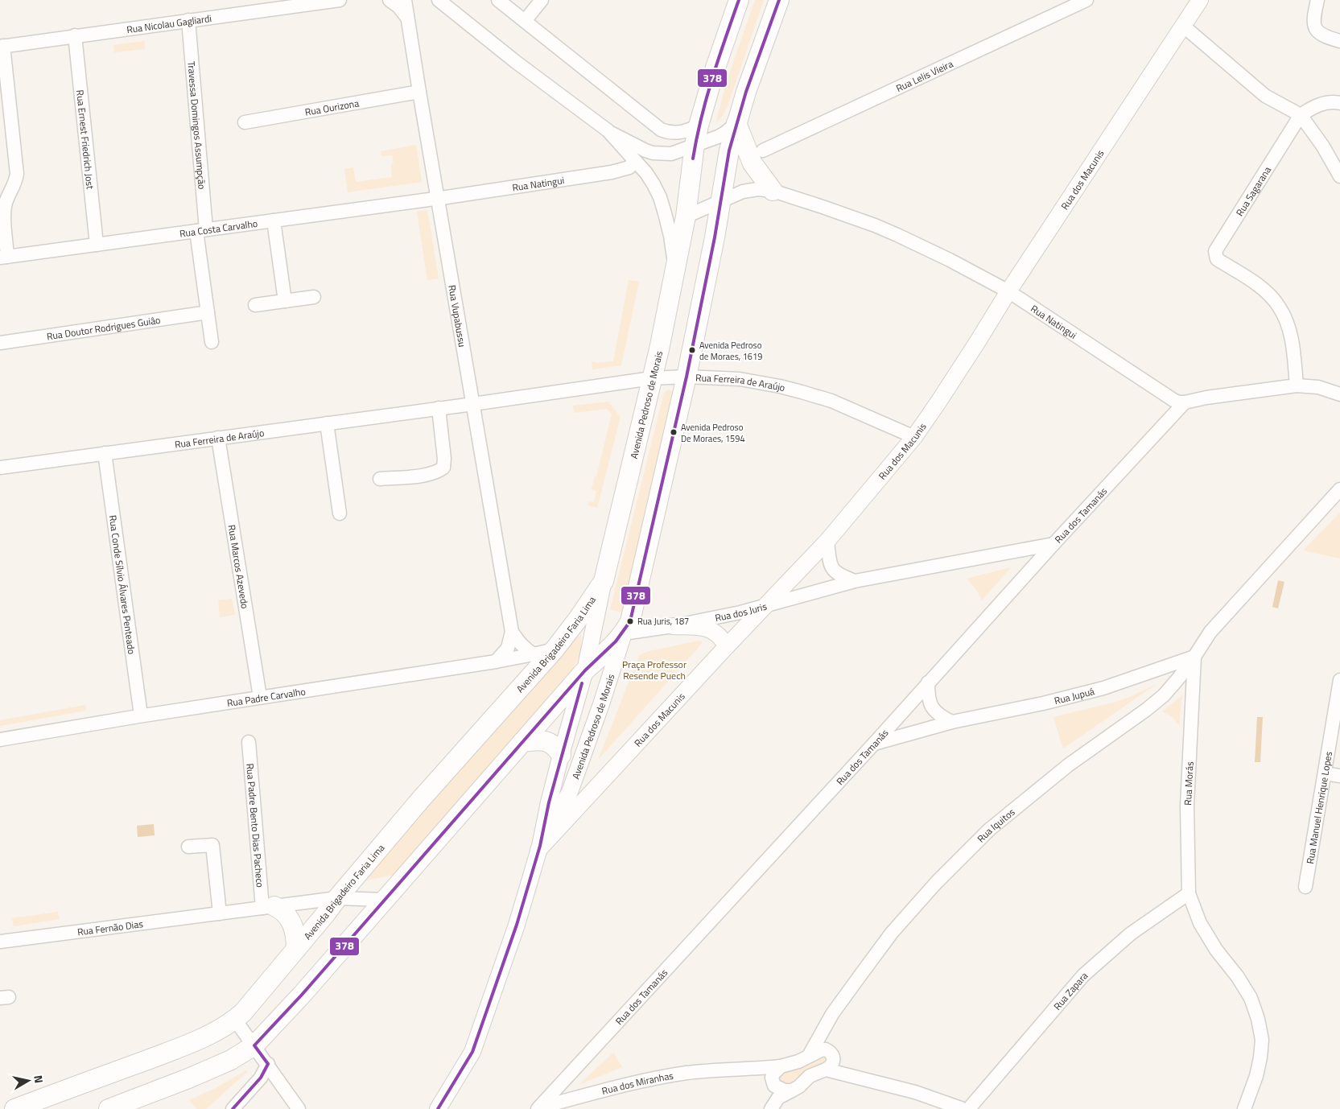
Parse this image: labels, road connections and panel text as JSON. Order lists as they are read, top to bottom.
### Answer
{
  "streets": {
    "highway": ["Avenida Pedroso de Morais", "Avenida Brigadeiro Faria Lima"],
    "main road": ["Rua dos Macunis"],
    "street": [
      "Rua Nicolau Gagliardi",
      "Rua Lelis Vieira",
      "Rua Ourizona",
      "Travessa Domingos Assumpção",
      "Rua Ernest Friedrich Jost",
      "Rua Natingui",
      "Rua Sagarana",
      "Rua Costa Carvalho",
      "Rua Vupabussu",
      "Rua Doutor Rodrigues Guiâo",
      "Rua Ferreira de Araújo",
      "Rua dos Tamanás",
      "Rua Marcos Azevedo",
      "Rua Conde Sílvio Álvares Penteado",
      "Rua dos Juris",
      "Rua Jupuá",
      "Rua Padre Carvalho",
      "Rua Morás",
      "Rua Manuel Henrique Lopes",
      "Rua Padre Bento Dias Pacheco",
      "Rua Iquitos",
      "Rua Fernão Dias",
      "Rua Zapara",
      "Rua dos Miranhas"
    ]
  },
  "crossings": [
    ["Rua Nicolau Gagliardi", "Travessa Domingos Assumpção"],
    ["Rua Nicolau Gagliardi", "Rua Ernest Friedrich Jost"],
    ["Rua Ourizona", "Rua Vupabussu"],
    ["Travessa Domingos Assumpção", "Rua Costa Carvalho"],
    ["Rua Ernest Friedrich Jost", "Rua Costa Carvalho"],
    ["Rua dos Macunis", "Rua Natingui"],
    ["Rua dos Macunis", "Rua Ferreira de Araújo"],
    ["Rua dos Macunis", "Avenida Pedroso de Morais"],
    ["Rua dos Macunis", "Rua dos Juris"],
    ["Rua Natingui", "Rua Costa Carvalho"],
    ["Rua Natingui", "Rua Vupabussu"],
    ["Rua Natingui", "Avenida Pedroso de Morais"],
    ["Rua Natingui", "Rua dos Tamanás"],
    ["Rua Costa Carvalho", "Rua Vupabussu"],
    ["Rua Vupabussu", "Rua Ferreira de Araújo"],
    ["Rua Vupabussu", "Rua Padre Carvalho"],
    ["Rua Ferreira de Araújo", "Avenida Pedroso de Morais"],
    ["Rua Ferreira de Araújo", "Rua Marcos Azevedo"],
    ["Rua Ferreira de Araújo", "Rua Conde Sílvio Álvares Penteado"],
    ["Avenida Pedroso de Morais", "Rua dos Juris"],
    ["Avenida Pedroso de Morais", "Avenida Brigadeiro Faria Lima"],
    ["Rua dos Tamanás", "Rua dos Juris"],
    ["Rua dos Tamanás", "Rua Jupuá"],
    ["Rua dos Tamanás", "Rua dos Miranhas"],
    ["Rua Marcos Azevedo", "Rua Padre Carvalho"],
    ["Rua Conde Sílvio Álvares Penteado", "Rua Padre Carvalho"],
    ["Avenida Brigadeiro Faria Lima", "Rua Fernão Dias"],
    ["Rua Jupuá", "Rua Morás"],
    ["Rua Jupuá", "Rua Iquitos"],
    ["Rua Morás", "Rua Iquitos"],
    ["Rua Morás", "Rua Zapara"],
    ["Rua Padre Bento Dias Pacheco", "Rua Fernão Dias"],
    ["Rua Iquitos", "Rua dos Miranhas"]
  ],
  "parks": ["Praça Professor Resende Puech"],
  "places": ["Avenida Pedroso de Moraes, 1619", "Avenida Pedroso De Moraes, 1594", "Rua Juris, 187"],
  "lines": ["transit line 378"],
  "north": "right"
}
